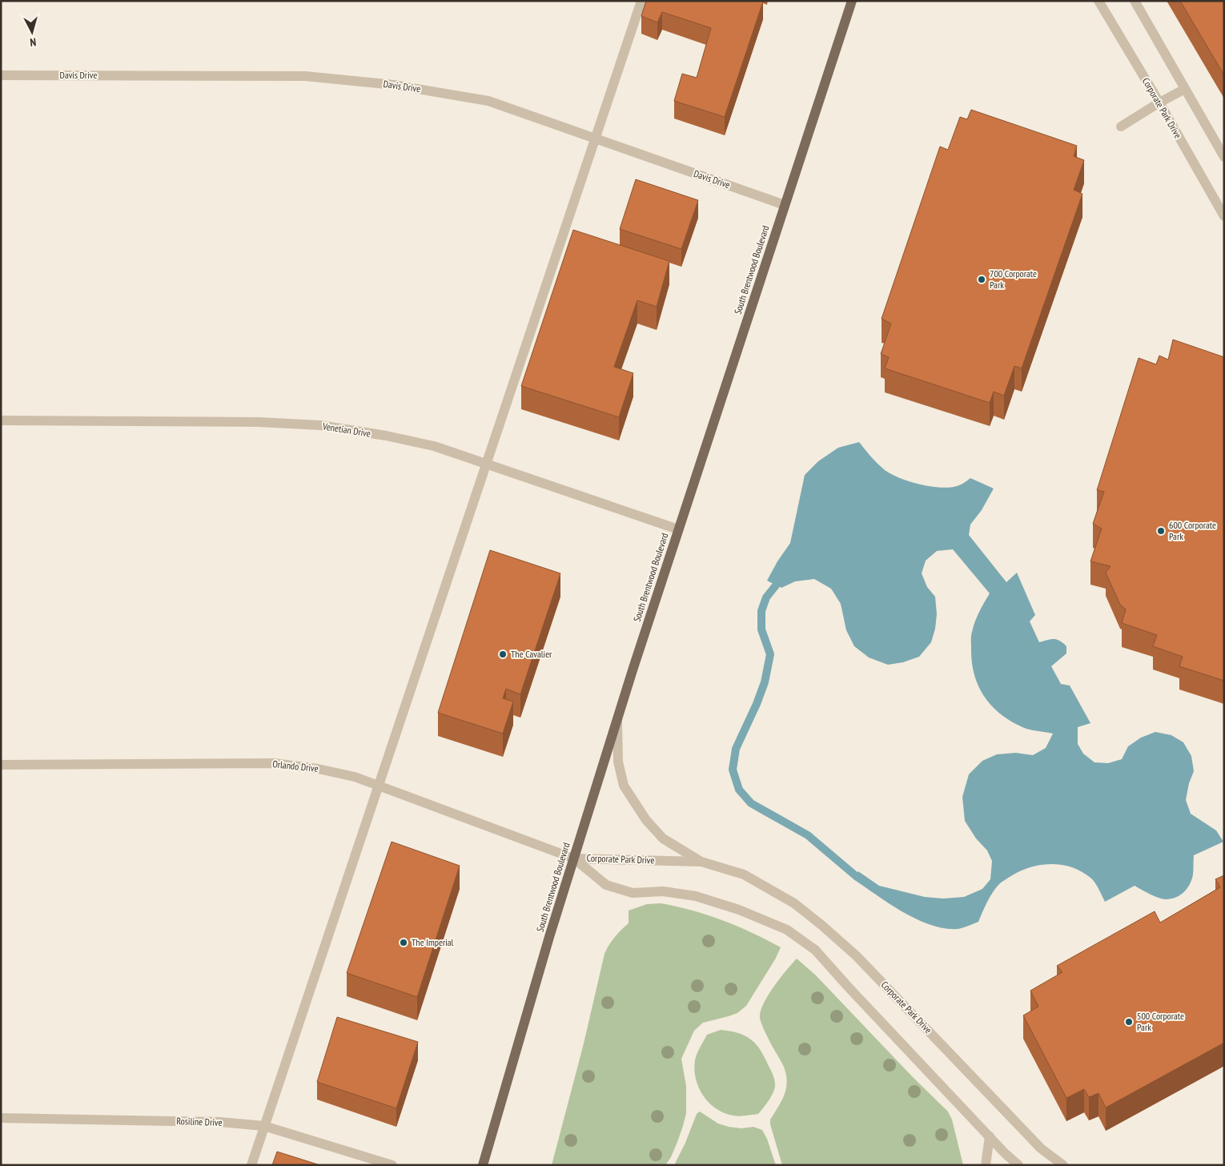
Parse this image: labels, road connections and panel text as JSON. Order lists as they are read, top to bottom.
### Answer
{
  "streets": {
    "main road": ["South Brentwood Boulevard"],
    "street": [
      "Davis Drive",
      "Corporate Park Drive",
      "Venetian Drive",
      "Orlando Drive",
      "Rosiline Drive"
    ]
  },
  "crossings": [
    ["Davis Drive", "South Brentwood Boulevard"],
    ["Corporate Park Drive", "South Brentwood Boulevard"],
    ["Corporate Park Drive", "Orlando Drive"],
    ["South Brentwood Boulevard", "Venetian Drive"],
    ["South Brentwood Boulevard", "Orlando Drive"]
  ],
  "places": [
    "700 Corporate Park",
    "600 Corporate Park",
    "The Cavalier",
    "The Imperial",
    "500 Corporate Park"
  ],
  "north": "bottom"
}
